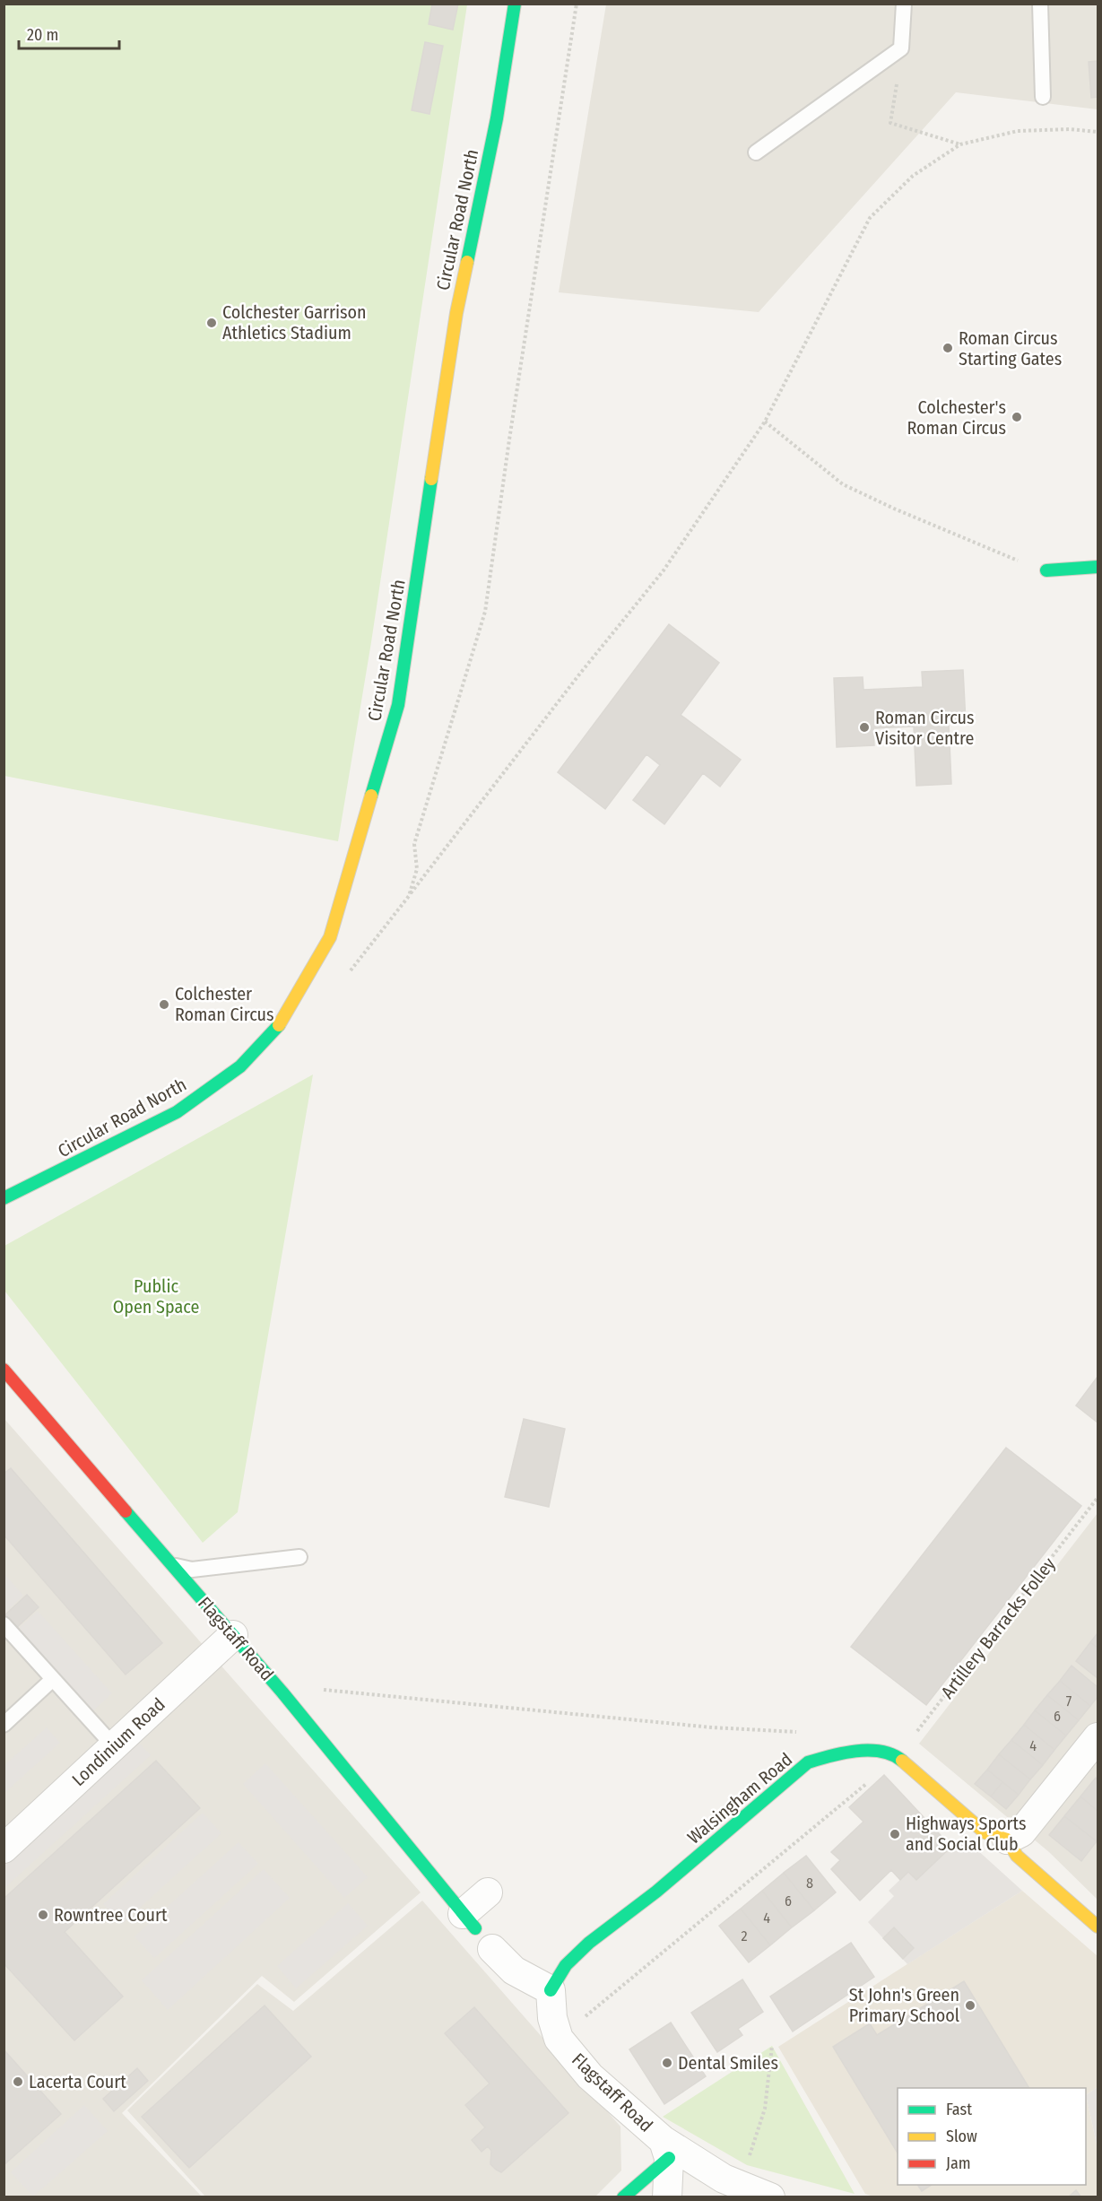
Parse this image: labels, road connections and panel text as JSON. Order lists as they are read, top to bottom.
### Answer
{
  "streets": {
    "street": [
      "Circular Road North",
      "Flagstaff Road",
      "Londinium Road",
      "Walsingham Road"
    ],
    "path": ["Artillery Barracks Folley"]
  },
  "crossings": [
    ["Artillery Barracks Folley", "Flagstaff Road"],
    ["Artillery Barracks Folley", "Walsingham Road"],
    ["Flagstaff Road", "Londinium Road"],
    ["Flagstaff Road", "Walsingham Road"]
  ],
  "parks": ["Public Open Space"],
  "places": [
    "Colchester Garrison Athletics Stadium",
    "Roman Circus Starting Gates",
    "Colchester's Roman Circus",
    "Roman Circus Visitor Centre",
    "Colchester Roman Circus",
    "Highways Sports and Social Club",
    "Rowntree Court",
    "St John's Green Primary School",
    "Dental Smiles",
    "Lacerta Court"
  ],
  "house_numbers": [
    "7",
    "6",
    "4",
    "8",
    "6",
    "4",
    "2"
  ],
  "legend": ["Fast", "Slow", "Jam"],
  "scale_bar": "20 m"
}
